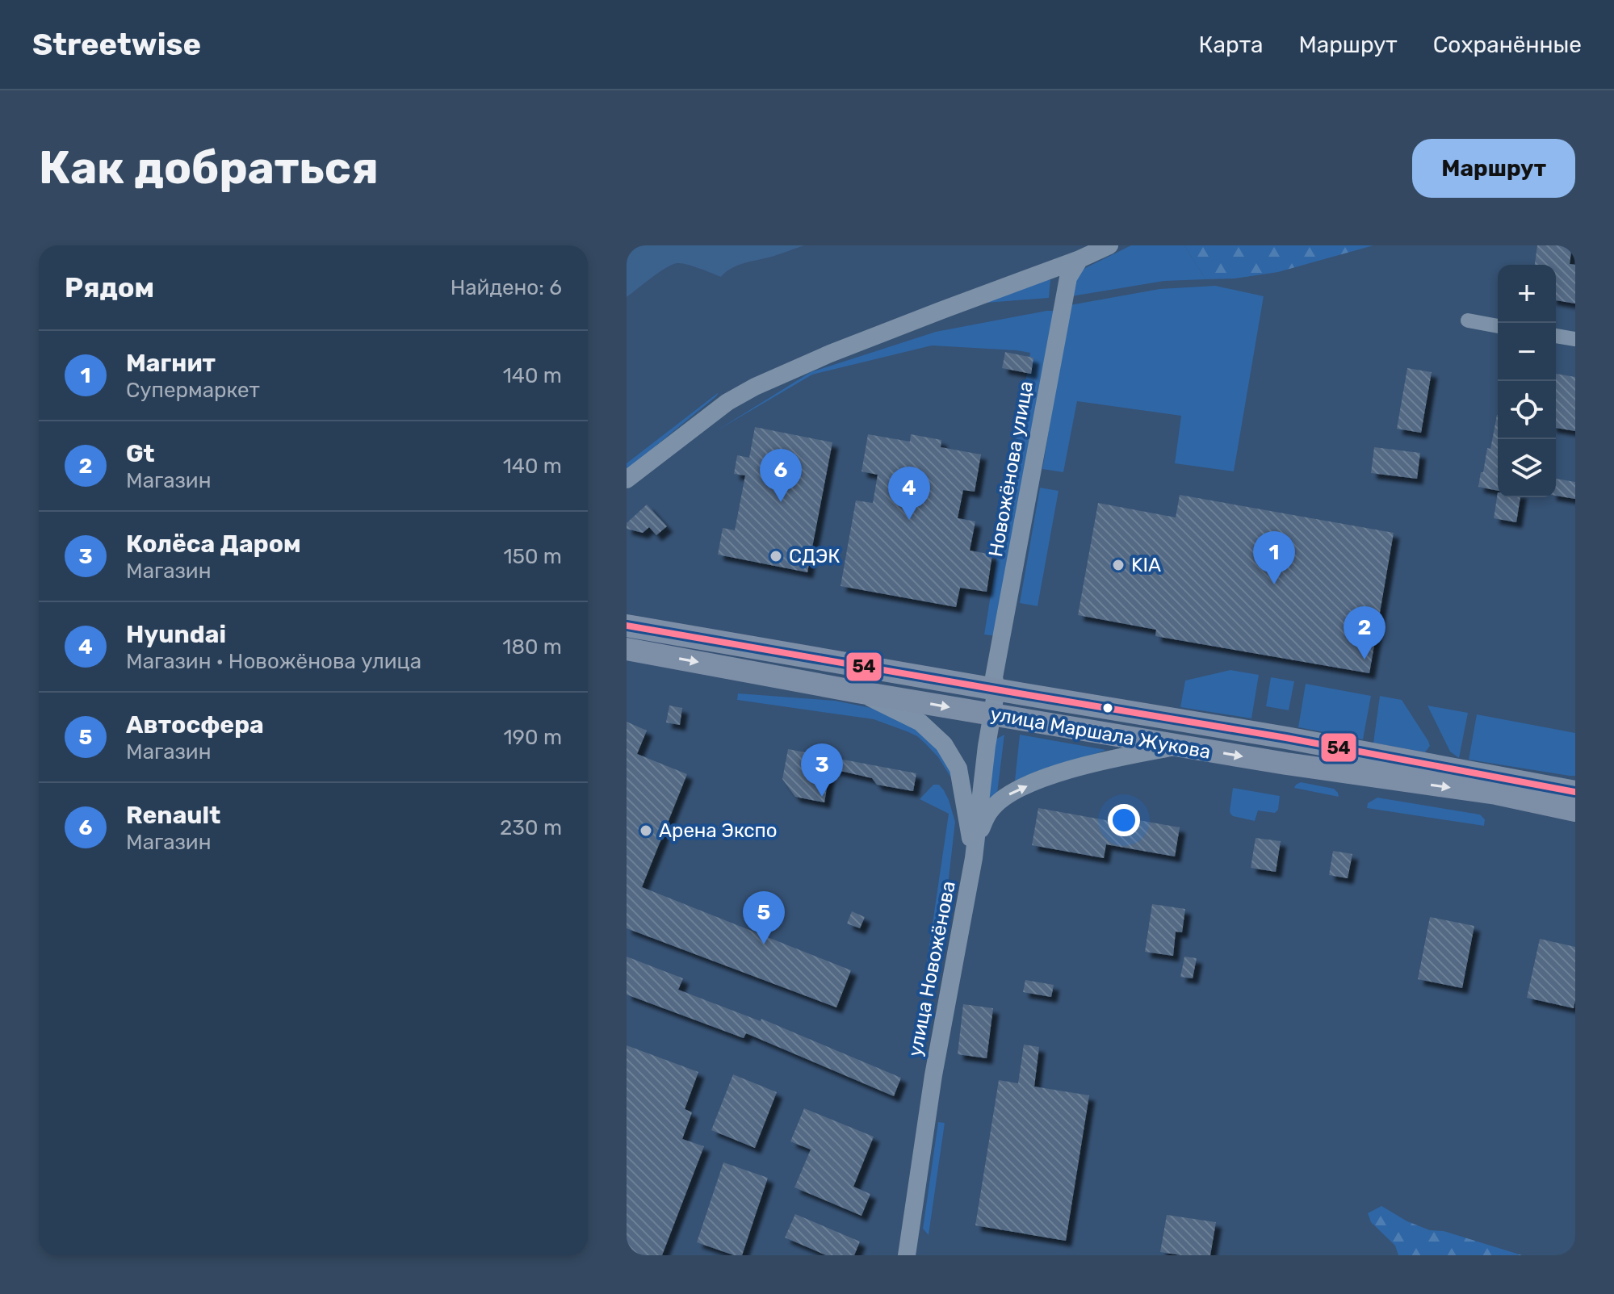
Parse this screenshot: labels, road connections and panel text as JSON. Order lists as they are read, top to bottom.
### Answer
{
  "streets": {
    "main road": ["улица Маршала Жукова"],
    "street": ["Новожёнова улица", "улица Новожёнова"]
  },
  "crossings": [
    ["Новожёнова улица", "улица Маршала Жукова"],
    ["Новожёнова улица", "улица Новожёнова"],
    ["улица Маршала Жукова", "улица Новожёнова"]
  ],
  "places": ["СДЭК", "KIA", "Арена Экспо"],
  "lines": ["transit line 54"],
  "page": {
    "header": "Streetwise",
    "nav": ["Карта", "Маршрут", "Сохранённые"],
    "buttons": "Маршрут",
    "title": "Как добраться",
    "heading": ["Рядом", "Найдено: 6"],
    "map_buttons": ["+", "−"],
    "list": [
      {
        "mark": "1",
        "name": "Магнит",
        "note": "Супермаркет",
        "value": "140 m"
      },
      {
        "mark": "2",
        "name": "Gt",
        "note": "Магазин",
        "value": "140 m"
      },
      {
        "mark": "3",
        "name": "Колёса Даром",
        "note": "Магазин",
        "value": "150 m"
      },
      {
        "mark": "4",
        "name": "Hyundai",
        "note": "Магазин · Новожёнова улица",
        "value": "180 m"
      },
      {
        "mark": "5",
        "name": "Автосфера",
        "note": "Магазин",
        "value": "190 m"
      },
      {
        "mark": "6",
        "name": "Renault",
        "note": "Магазин",
        "value": "230 m"
      }
    ],
    "pins": [
      "6",
      "4",
      "1",
      "2",
      "3",
      "5"
    ]
  }
}
